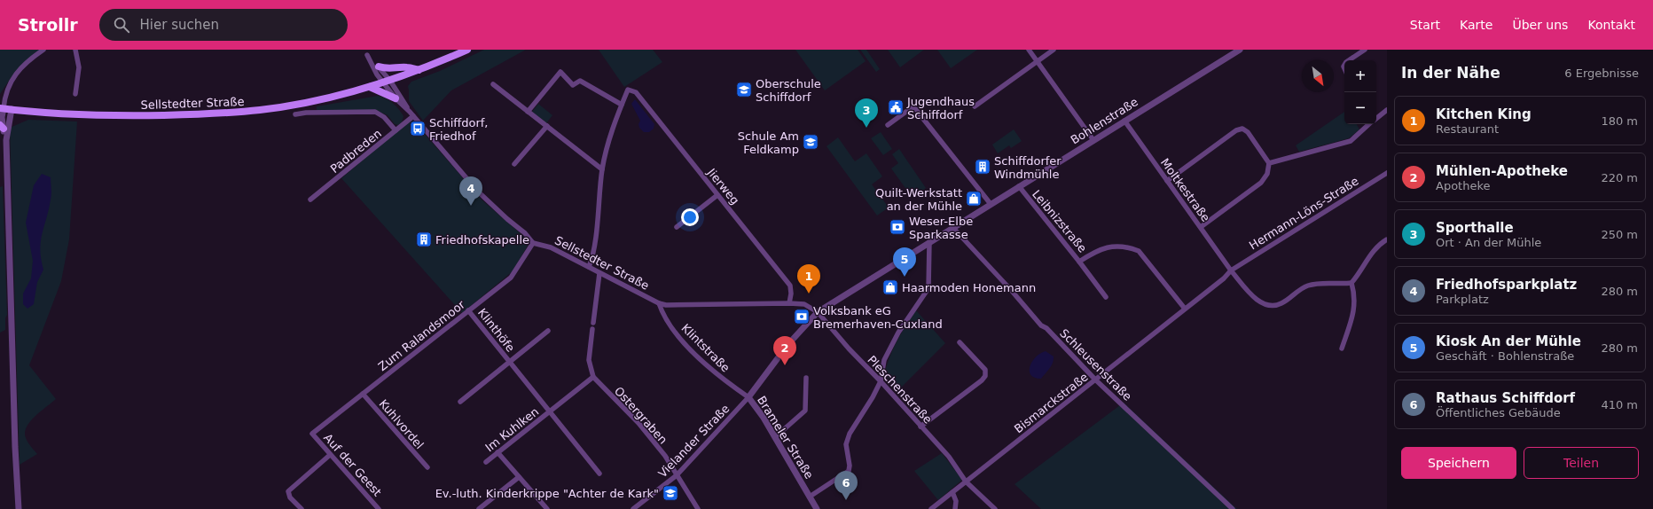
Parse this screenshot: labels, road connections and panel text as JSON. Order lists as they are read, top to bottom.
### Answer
{
  "streets": {
    "main road": ["Sellstedter Straße"],
    "street": [
      "Bohlenstraße",
      "Padbreden",
      "Jierweg",
      "Moltkestraße",
      "Hermann-Löns-Straße",
      "Leibnizstraße",
      "Klinthöfe",
      "Zum Ralandsmoor",
      "Klintstraße",
      "Schleusenstraße",
      "Pleschenstraße",
      "Bismarckstraße",
      "Ostergraben",
      "Kuhlvordel",
      "Im Kuhlken",
      "Brameler Straße",
      "Vielander Straße",
      "Auf der Geest"
    ]
  },
  "crossings": [
    ["Sellstedter Straße", "Bohlenstraße"],
    ["Sellstedter Straße", "Jierweg"],
    ["Sellstedter Straße", "Zum Ralandsmoor"],
    ["Sellstedter Straße", "Klintstraße"],
    ["Sellstedter Straße", "Pleschenstraße"],
    ["Sellstedter Straße", "Brameler Straße"],
    ["Bohlenstraße", "Moltkestraße"],
    ["Bohlenstraße", "Leibnizstraße"],
    ["Bohlenstraße", "Schleusenstraße"],
    ["Bohlenstraße", "Pleschenstraße"],
    ["Bohlenstraße", "Brameler Straße"],
    ["Moltkestraße", "Hermann-Löns-Straße"],
    ["Moltkestraße", "Bismarckstraße"],
    ["Hermann-Löns-Straße", "Bismarckstraße"],
    ["Leibnizstraße", "Bismarckstraße"],
    ["Klinthöfe", "Zum Ralandsmoor"],
    ["Klinthöfe", "Im Kuhlken"],
    ["Zum Ralandsmoor", "Kuhlvordel"],
    ["Zum Ralandsmoor", "Auf der Geest"],
    ["Klintstraße", "Brameler Straße"],
    ["Klintstraße", "Vielander Straße"],
    ["Schleusenstraße", "Bismarckstraße"],
    ["Pleschenstraße", "Bismarckstraße"],
    ["Pleschenstraße", "Brameler Straße"],
    ["Ostergraben", "Im Kuhlken"],
    ["Ostergraben", "Vielander Straße"],
    ["Brameler Straße", "Vielander Straße"]
  ],
  "places": {
    "school or university": ["Oberschule Schiffdorf", "Schule Am Feldkamp", "Ev.-luth. Kinderkrippe \"Achter de Kark\""],
    "public building": ["Jugendhaus Schiffdorf"],
    "bus stop": ["Schiffdorf, Friedhof"],
    "building": ["Schiffdorfer Windmühle", "Friedhofskapelle"],
    "shop": ["Quilt-Werkstatt an der Mühle", "Haarmoden Honemann"],
    "bank": ["Weser-Elbe Sparkasse", "Volksbank eG Bremerhaven-Cuxland"]
  },
  "north": "bottom right",
  "page": {
    "header": "Strollr",
    "search": "Hier suchen",
    "nav": [
      "Start",
      "Karte",
      "Über uns",
      "Kontakt"
    ],
    "heading": ["In der Nähe", "6 Ergebnisse"],
    "map_buttons": ["+", "−"],
    "list": [
      {
        "mark": "1",
        "name": "Kitchen King",
        "note": "Restaurant",
        "value": "180 m"
      },
      {
        "mark": "2",
        "name": "Mühlen-Apotheke",
        "note": "Apotheke",
        "value": "220 m"
      },
      {
        "mark": "3",
        "name": "Sporthalle",
        "note": "Ort · An der Mühle",
        "value": "250 m"
      },
      {
        "mark": "4",
        "name": "Friedhofsparkplatz",
        "note": "Parkplatz",
        "value": "280 m"
      },
      {
        "mark": "5",
        "name": "Kiosk An der Mühle",
        "note": "Geschäft · Bohlenstraße",
        "value": "280 m"
      },
      {
        "mark": "6",
        "name": "Rathaus Schiffdorf",
        "note": "Öffentliches Gebäude",
        "value": "410 m"
      }
    ],
    "pins": [
      "3",
      "4",
      "5",
      "1",
      "2",
      "6"
    ],
    "buttons": ["Speichern", "Teilen"]
  }
}
